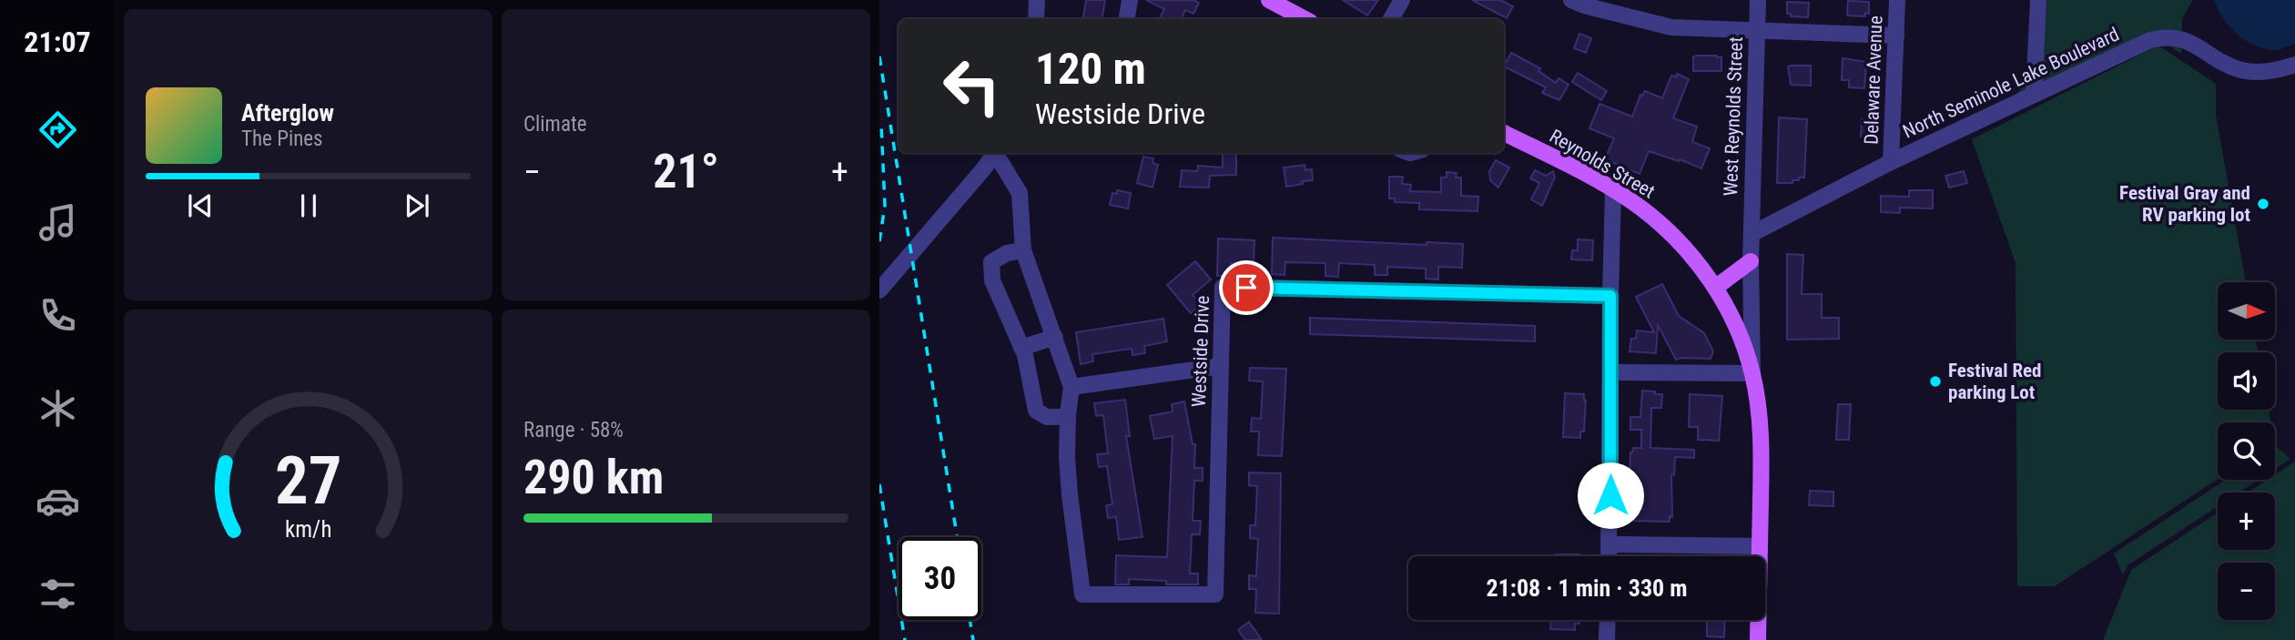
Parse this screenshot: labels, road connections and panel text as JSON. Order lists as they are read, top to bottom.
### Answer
{
  "streets": {
    "main road": ["Reynolds Street"],
    "street": [
      "Delaware Avenue",
      "North Seminole Lake Boulevard",
      "West Reynolds Street",
      "Westside Drive"
    ]
  },
  "crossings": [
    ["Delaware Avenue", "North Seminole Lake Boulevard"],
    ["North Seminole Lake Boulevard", "West Reynolds Street"],
    ["North Seminole Lake Boulevard", "Reynolds Street"],
    ["West Reynolds Street", "Reynolds Street"]
  ],
  "places": ["Festival Gray and RV parking lot", "Festival Red parking Lot"],
  "north": "right",
  "page": {
    "tabs": "21:07",
    "tile": [
      "Climate",
      ["Range · 58%", "290 km"]
    ],
    "turn": ["120 m", "Westside Drive"],
    "song": ["Afterglow", "The Pines"],
    "heat": ["−", "21°", "+"],
    "map_buttons": ["+", "−"],
    "limit": "30",
    "trip": "21:08 · 1 min · 330 m",
    "gauge": ["27", "km/h"]
  }
}
